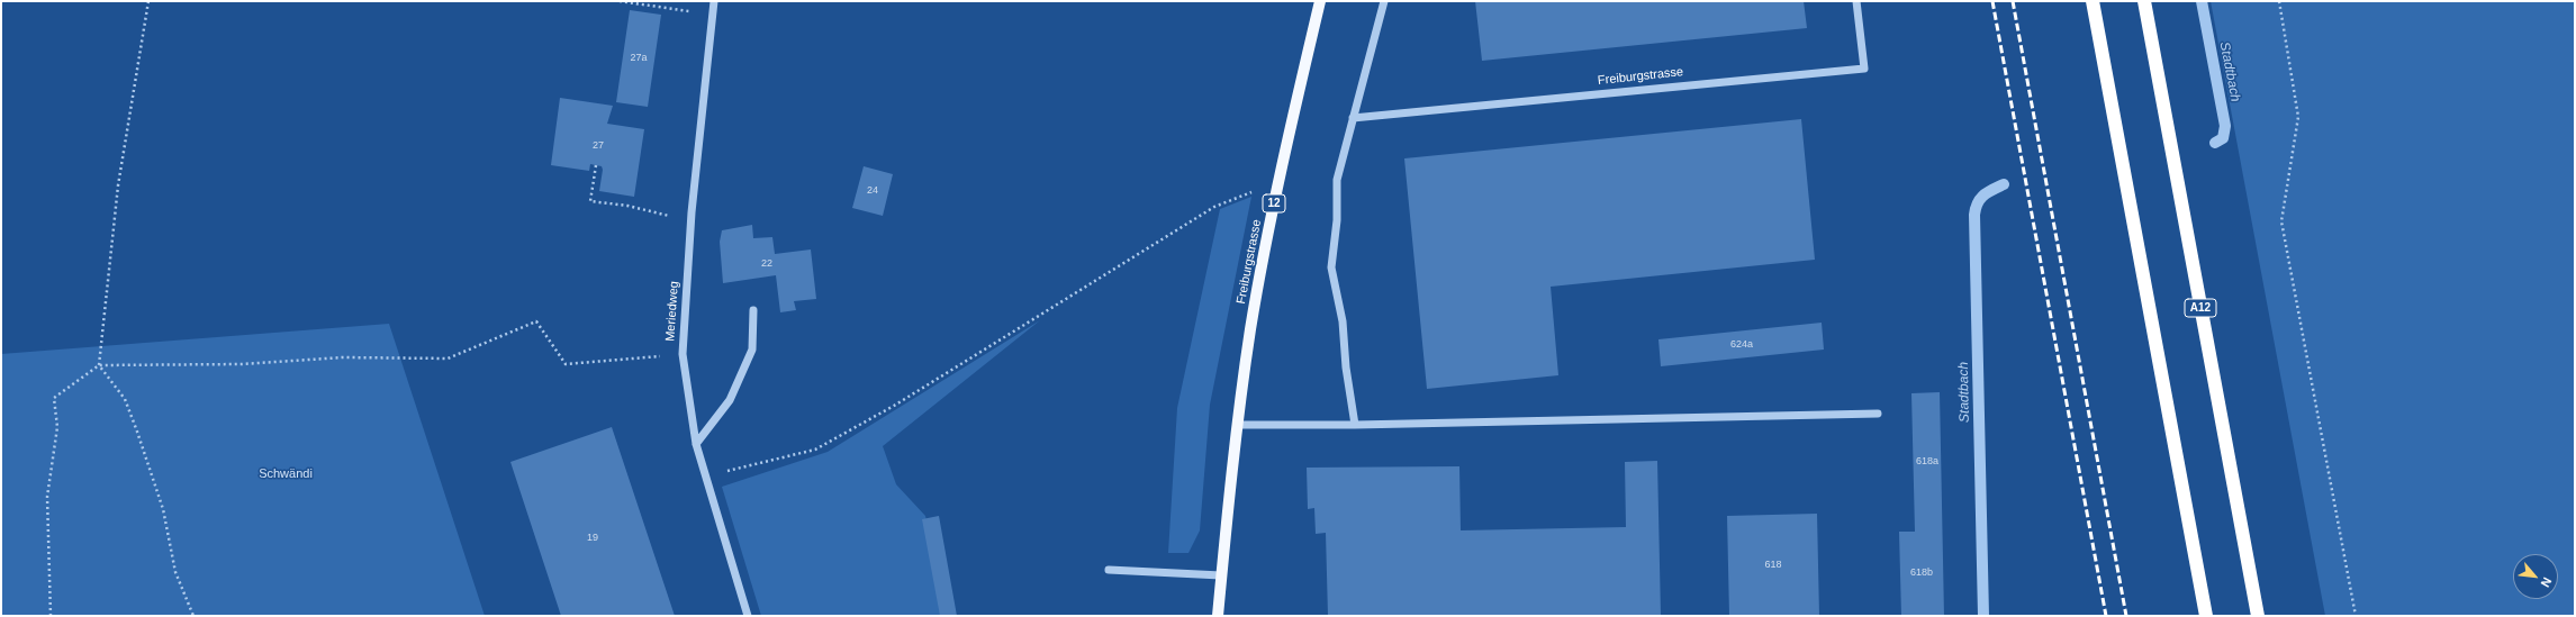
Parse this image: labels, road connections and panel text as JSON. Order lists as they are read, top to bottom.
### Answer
{
  "streets": {
    "highway": ["A12"],
    "main road": ["Freiburgstrasse", "12"],
    "street": ["Meriedweg"]
  },
  "water": ["Stadtbach"],
  "parks": ["Schwändi"],
  "house_numbers": [
    "27a",
    "27",
    "24",
    "22",
    "624a",
    "618a",
    "19",
    "618",
    "618b"
  ],
  "north": "bottom right"
}
